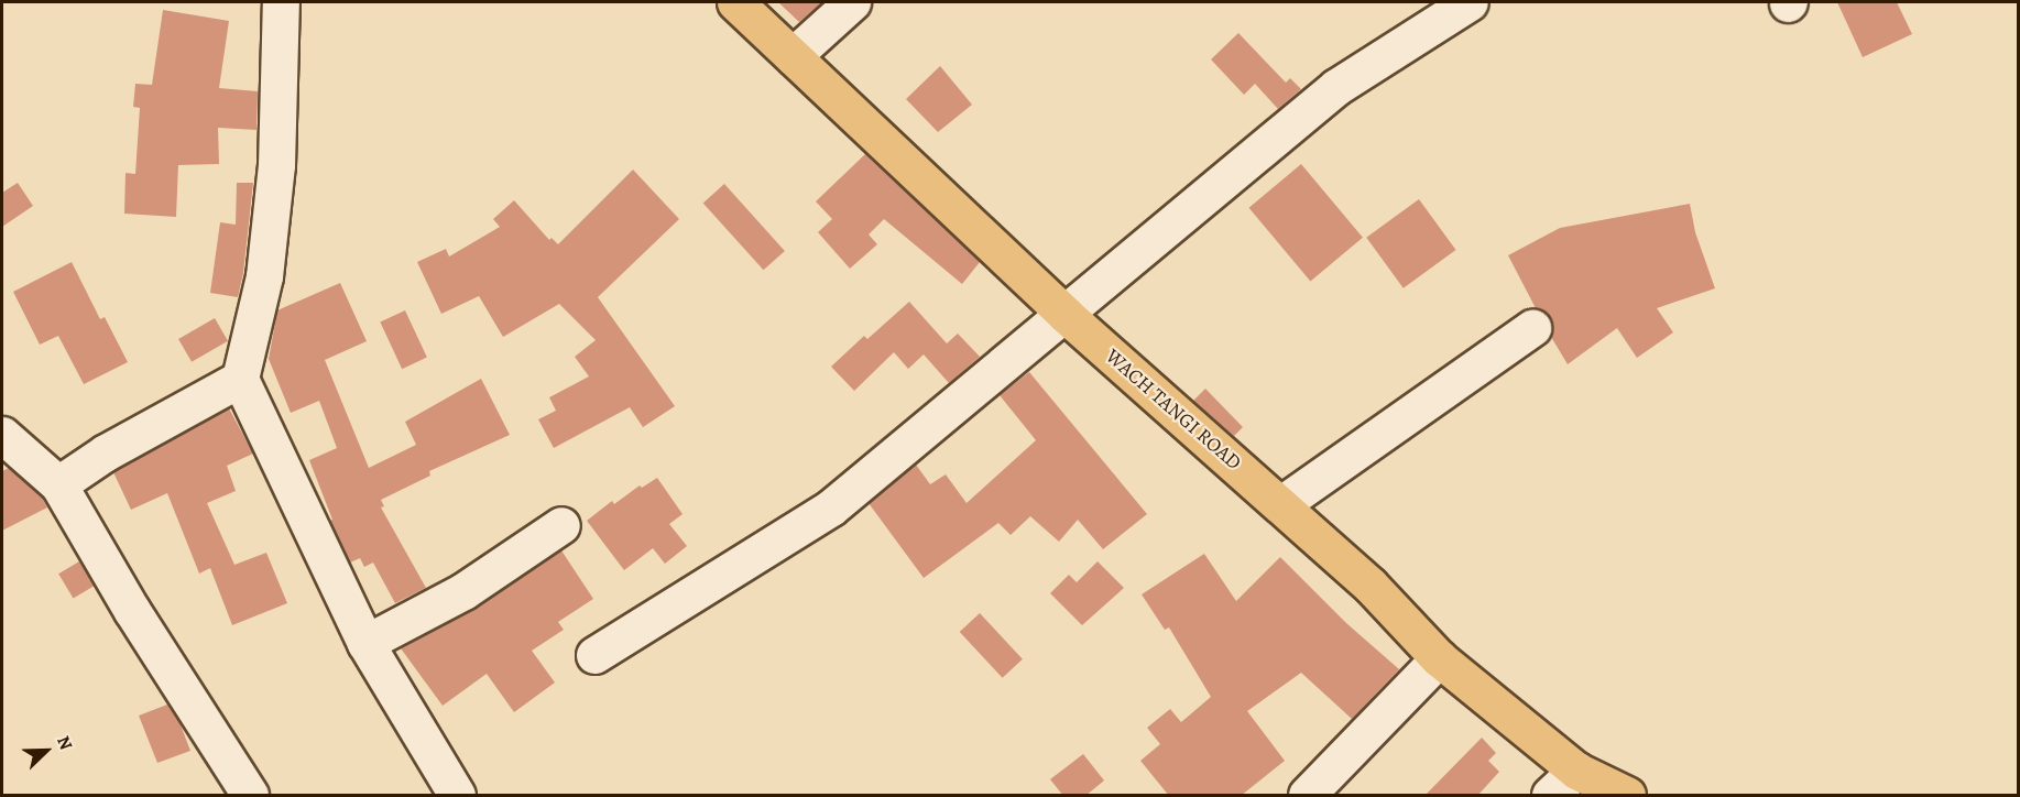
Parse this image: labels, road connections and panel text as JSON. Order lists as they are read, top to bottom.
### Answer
{
  "streets": {
    "main road": ["WACH TANGI ROAD"]
  },
  "north": "top right"
}
